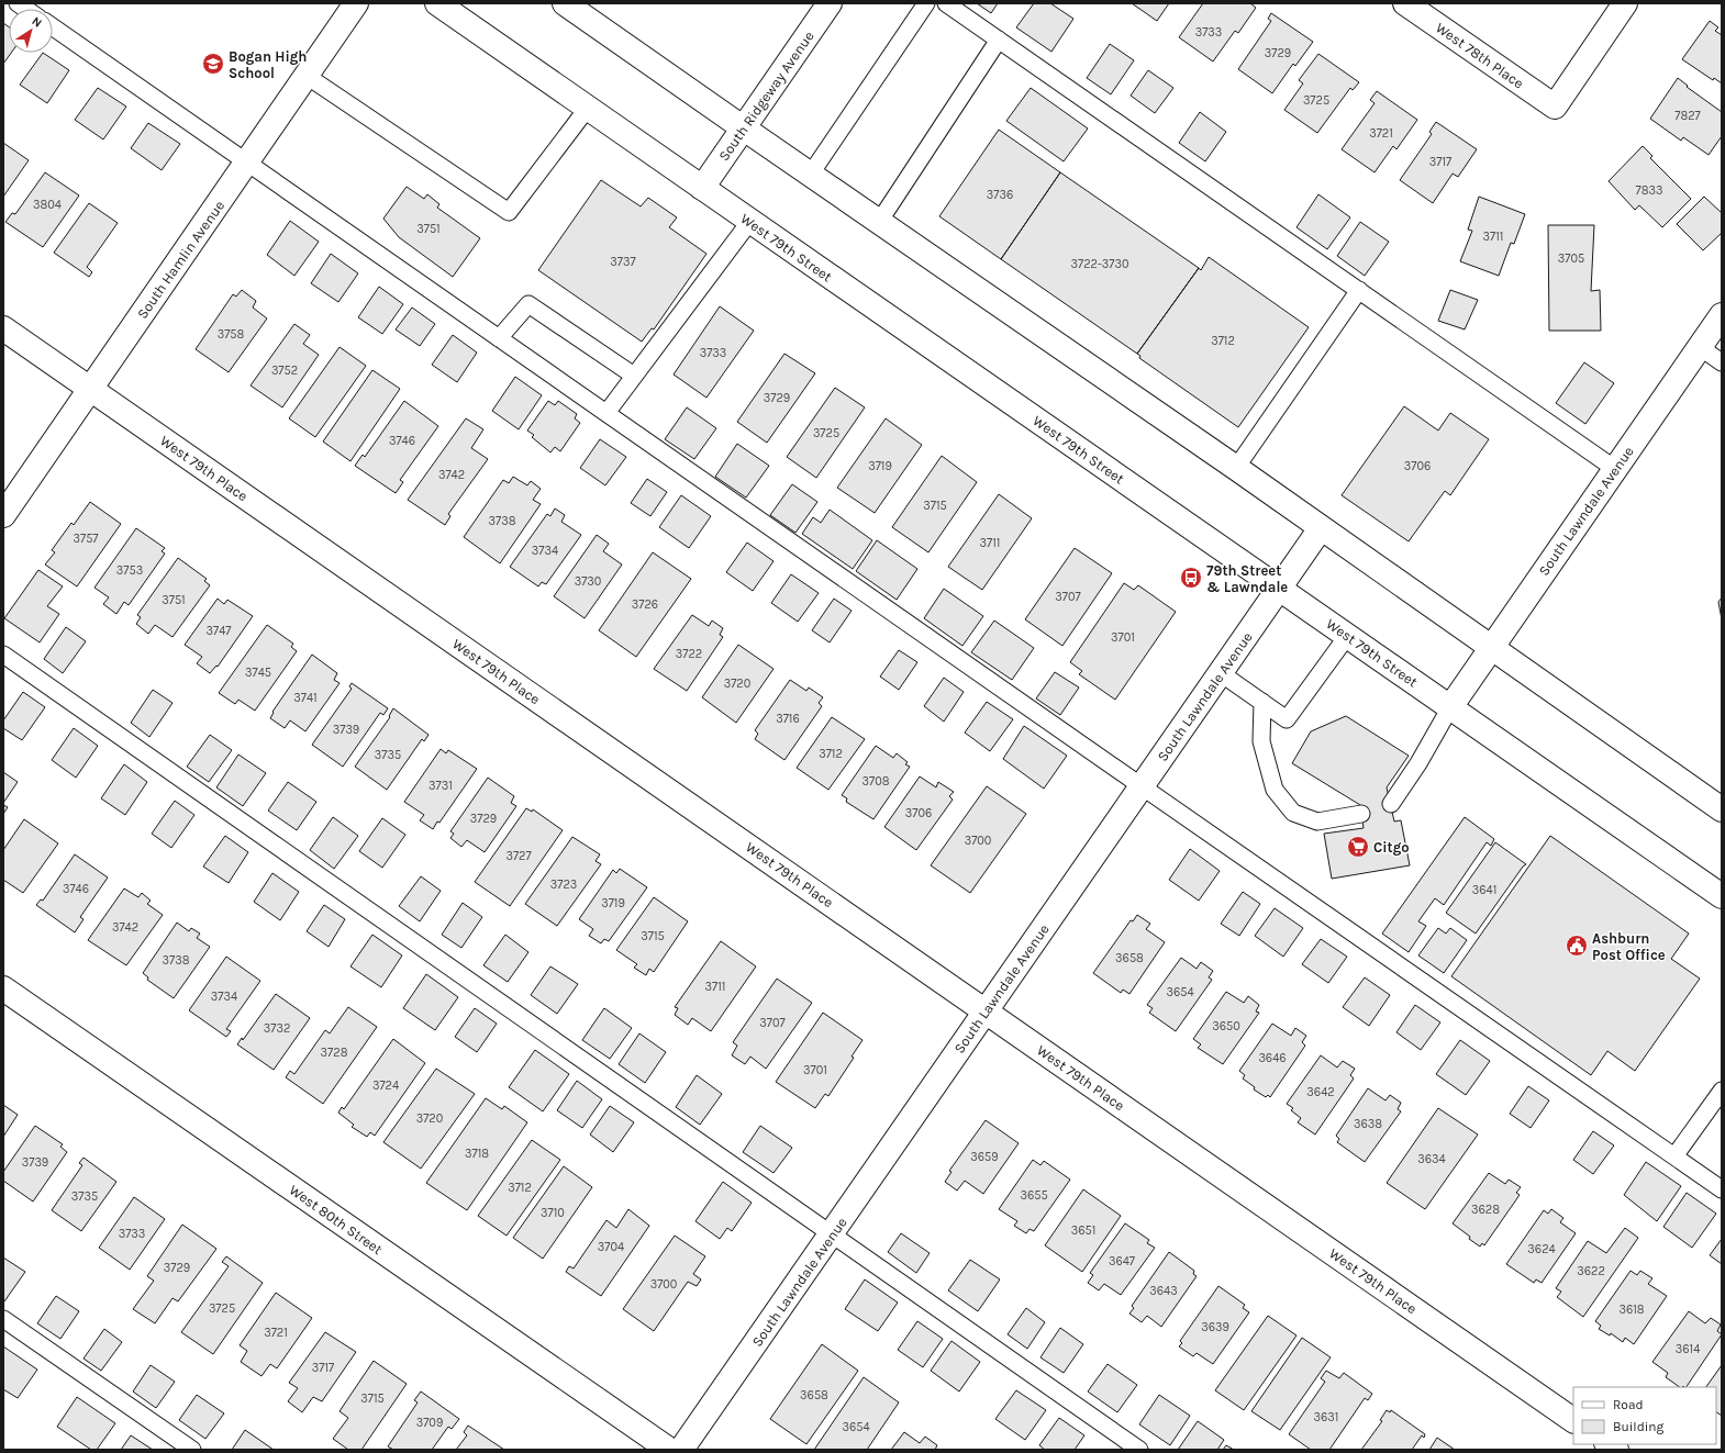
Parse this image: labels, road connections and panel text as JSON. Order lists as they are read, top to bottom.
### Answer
{
  "streets": {
    "street": [
      "West 78th Place",
      "South Ridgeway Avenue",
      "West 79th Street",
      "South Hamlin Avenue",
      "West 79th Place",
      "South Lawndale Avenue",
      "West 80th Street"
    ]
  },
  "crossings": [
    ["South Ridgeway Avenue", "West 79th Street"],
    ["West 79th Street", "South Lawndale Avenue"],
    ["South Hamlin Avenue", "West 79th Place"],
    ["West 79th Place", "South Lawndale Avenue"]
  ],
  "places": {
    "school or university": ["Bogan High School"],
    "bus stop": ["79th Street & Lawndale"],
    "supermarket": ["Citgo"],
    "public building": ["Ashburn Post Office"]
  },
  "house_numbers": [
    "3733",
    "3729",
    "3725",
    "7827",
    "3721",
    "3717",
    "7833",
    "3736",
    "3804",
    "3751",
    "3711",
    "3705",
    "3737",
    "3722-3730",
    "3758",
    "3712",
    "3733",
    "3752",
    "3729",
    "3725",
    "3746",
    "3719",
    "3706",
    "3742",
    "3715",
    "3738",
    "3757",
    "3711",
    "3734",
    "3753",
    "3730",
    "3707",
    "3751",
    "3726",
    "3747",
    "3701",
    "3722",
    "3745",
    "3720",
    "3741",
    "3716",
    "3739",
    "3712",
    "3735",
    "3708",
    "3731",
    "3706",
    "3729",
    "3700",
    "3727",
    "3723",
    "3746",
    "3641",
    "3719",
    "3742",
    "3715",
    "3658",
    "3738",
    "3711",
    "3654",
    "3734",
    "3707",
    "3650",
    "3732",
    "3728",
    "3646",
    "3701",
    "3724",
    "3642",
    "3720",
    "3638",
    "3718",
    "3659",
    "3634",
    "3739",
    "3712",
    "3655",
    "3735",
    "3628",
    "3710",
    "3651",
    "3733",
    "3704",
    "3624",
    "3647",
    "3729",
    "3622",
    "3700",
    "3643",
    "3725",
    "3618",
    "3639",
    "3721",
    "3614",
    "3717",
    "3658",
    "3715",
    "3631",
    "3709",
    "3654"
  ],
  "legend": ["Road", "Building"],
  "north": "top right"
}
